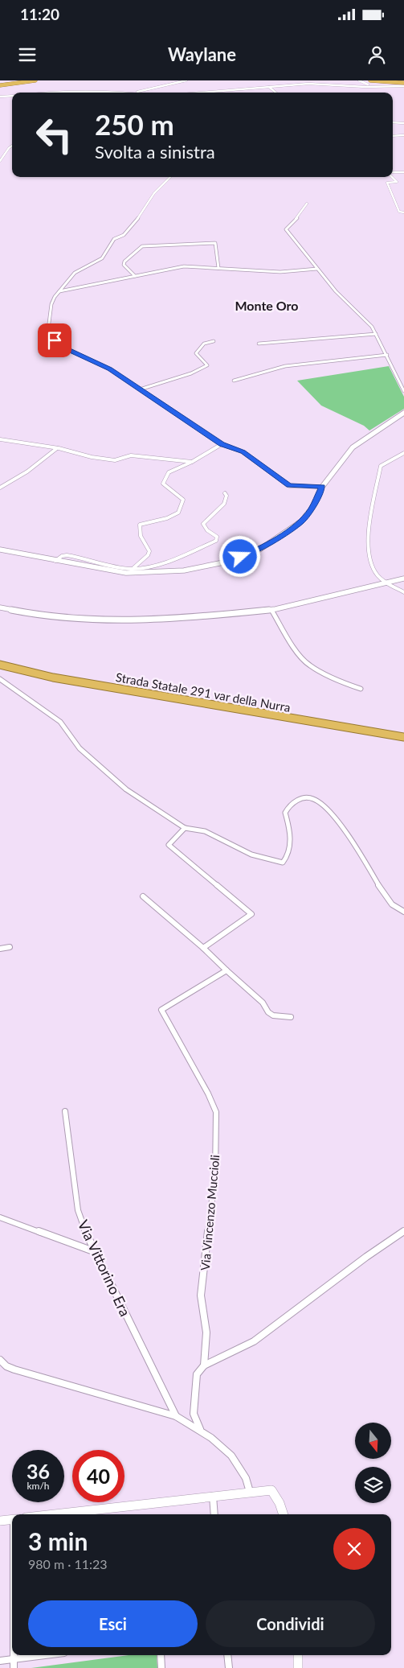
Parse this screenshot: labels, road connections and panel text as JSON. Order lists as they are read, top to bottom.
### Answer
{
  "streets": {
    "highway": ["Strada Statale 291 var della Nurra"],
    "street": ["Via Vincenzo Muccioli", "Via Vittorino Era"]
  },
  "districts": ["Monte Oro"],
  "north": "bottom",
  "page": {
    "status": "11:20",
    "header": "Waylane",
    "turn": ["250 m", "Svolta a sinistra"],
    "speed": "36 km/h",
    "limit": "40",
    "heading": ["3 min", "980 m · 11:23"],
    "buttons": ["Esci", "Condividi"]
  }
}
